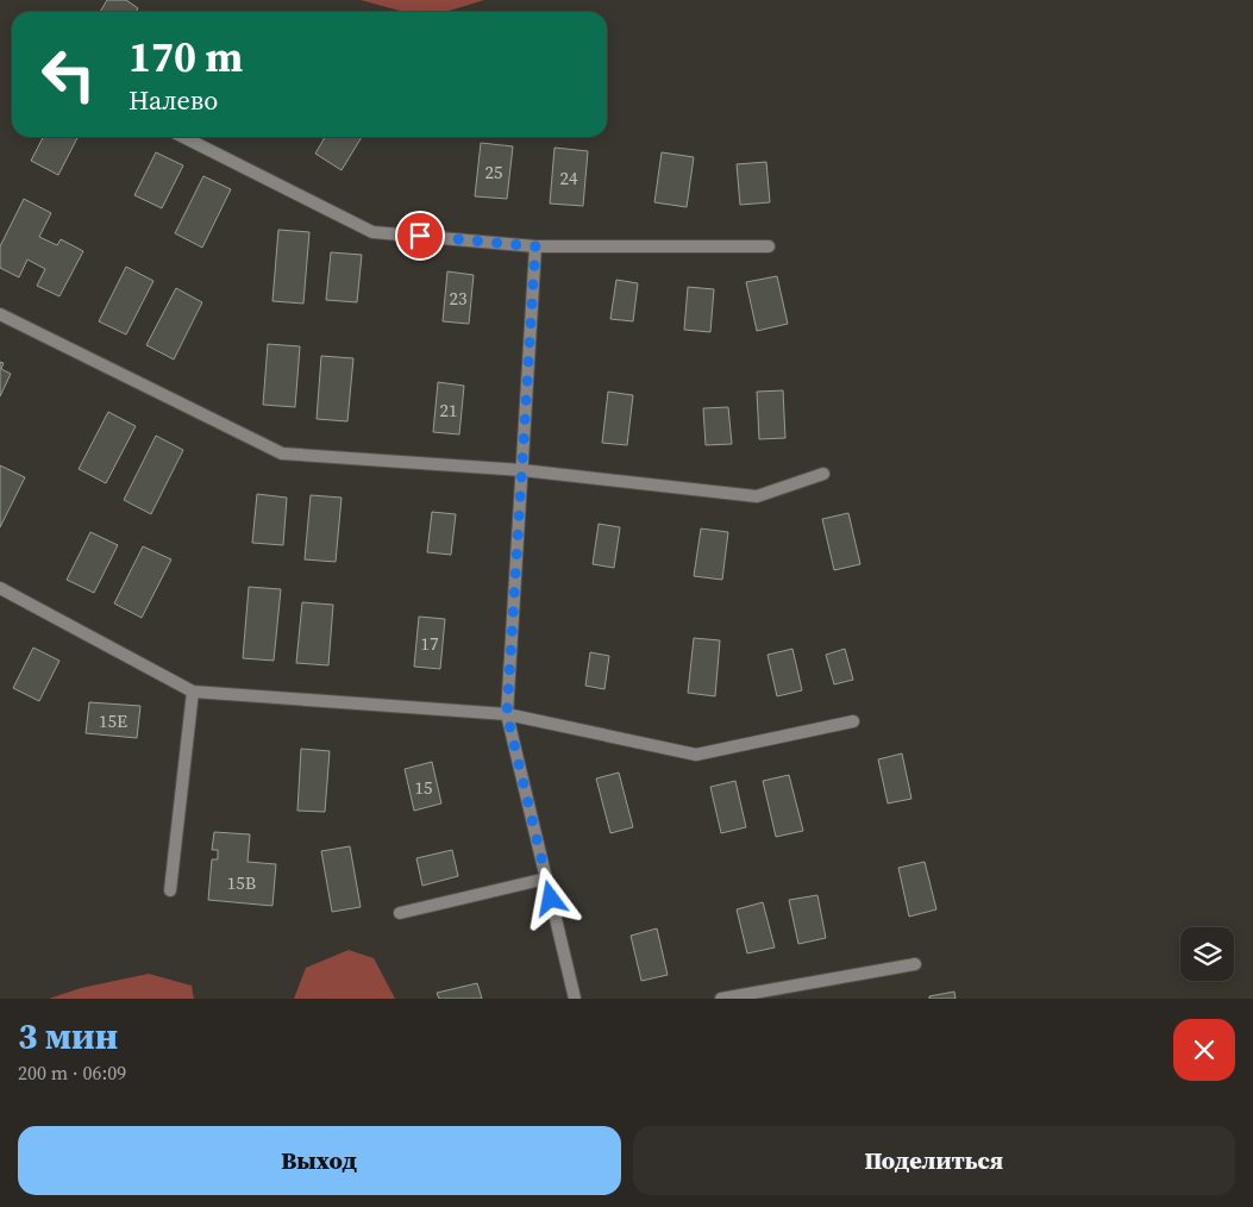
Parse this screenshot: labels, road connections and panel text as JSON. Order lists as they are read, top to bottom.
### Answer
{
  "house_numbers": [
    "25",
    "24",
    "23",
    "21",
    "17",
    "15Е",
    "15",
    "15В"
  ],
  "page": {
    "turn": ["170 m", "Налево"],
    "heading": ["3 мин", "200 m · 06:09"],
    "buttons": ["Выход", "Поделиться"]
  }
}
